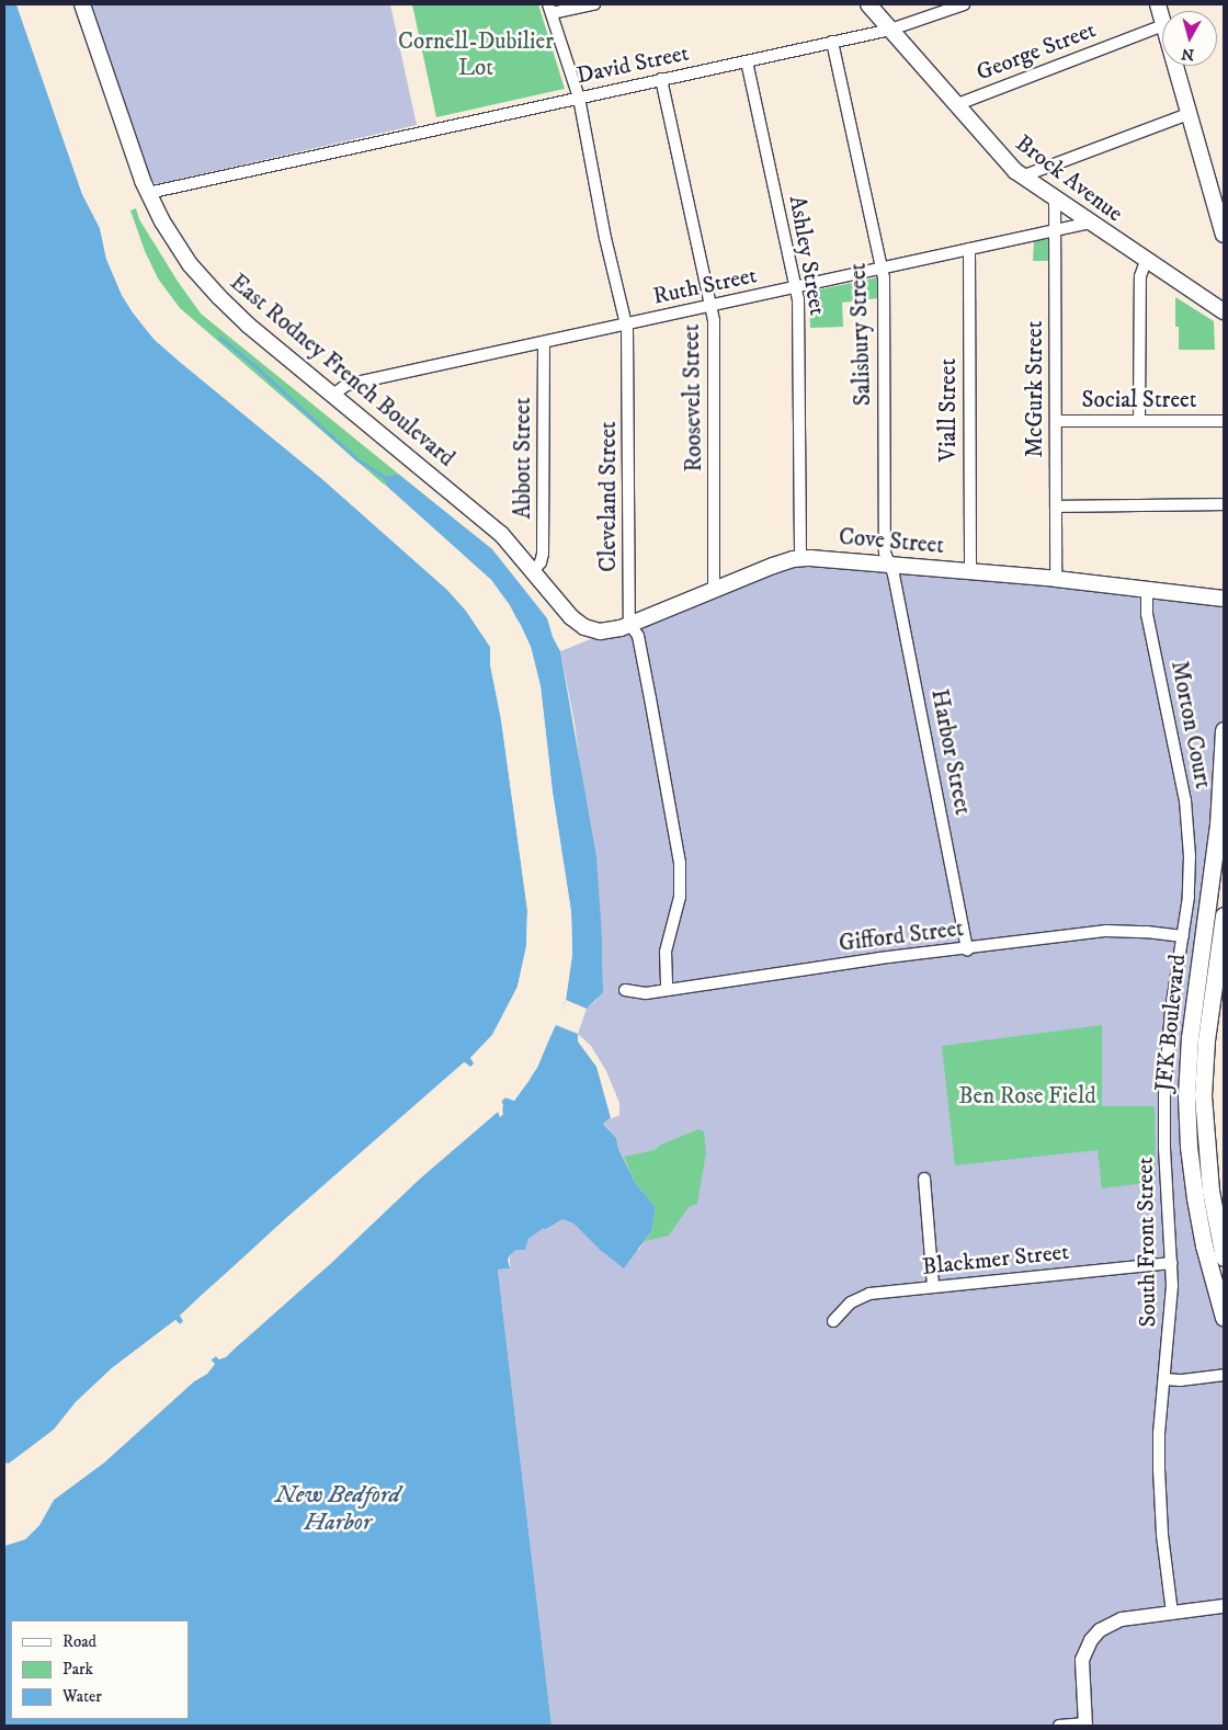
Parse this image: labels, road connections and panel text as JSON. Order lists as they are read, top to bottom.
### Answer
{
  "streets": {
    "main road": [
      "Brock Avenue",
      "East Rodney French Boulevard",
      "Cove Street",
      "JFK Boulevard"
    ],
    "street": [
      "George Street",
      "David Street",
      "Ashley Street",
      "Ruth Street",
      "Salisbury Street",
      "McGurk Street",
      "Roosevelt Street",
      "Social Street",
      "Viall Street",
      "Abbott Street",
      "Cleveland Street",
      "Morton Court",
      "Harbor Street",
      "Gifford Street",
      "South Front Street",
      "Blackmer Street"
    ]
  },
  "crossings": [
    ["George Street", "Brock Avenue"],
    ["David Street", "Brock Avenue"],
    ["David Street", "Ashley Street"],
    ["David Street", "Salisbury Street"],
    ["David Street", "East Rodney French Boulevard"],
    ["David Street", "Roosevelt Street"],
    ["David Street", "Cleveland Street"],
    ["Brock Avenue", "Ruth Street"],
    ["Brock Avenue", "McGurk Street"],
    ["Ashley Street", "Ruth Street"],
    ["Ashley Street", "Cove Street"],
    ["Ruth Street", "Salisbury Street"],
    ["Ruth Street", "East Rodney French Boulevard"],
    ["Ruth Street", "McGurk Street"],
    ["Ruth Street", "Roosevelt Street"],
    ["Ruth Street", "Viall Street"],
    ["Ruth Street", "Abbott Street"],
    ["Ruth Street", "Cleveland Street"],
    ["Salisbury Street", "Cove Street"],
    ["Salisbury Street", "Harbor Street"],
    ["East Rodney French Boulevard", "Abbott Street"],
    ["East Rodney French Boulevard", "Cove Street"],
    ["McGurk Street", "Social Street"],
    ["McGurk Street", "Cove Street"],
    ["Roosevelt Street", "Cove Street"],
    ["Viall Street", "Cove Street"],
    ["Cleveland Street", "Cove Street"],
    ["Cleveland Street", "Gifford Street"],
    ["Cove Street", "Morton Court"],
    ["Cove Street", "Harbor Street"],
    ["Morton Court", "Gifford Street"],
    ["Morton Court", "South Front Street"],
    ["Harbor Street", "Gifford Street"],
    ["Gifford Street", "South Front Street"],
    ["South Front Street", "Blackmer Street"]
  ],
  "water": ["New Bedford Harbor"],
  "parks": ["Cornell-Dubilier Lot", "Ben Rose Field"],
  "legend": ["Road", "Park", "Water"],
  "north": "bottom"
}
